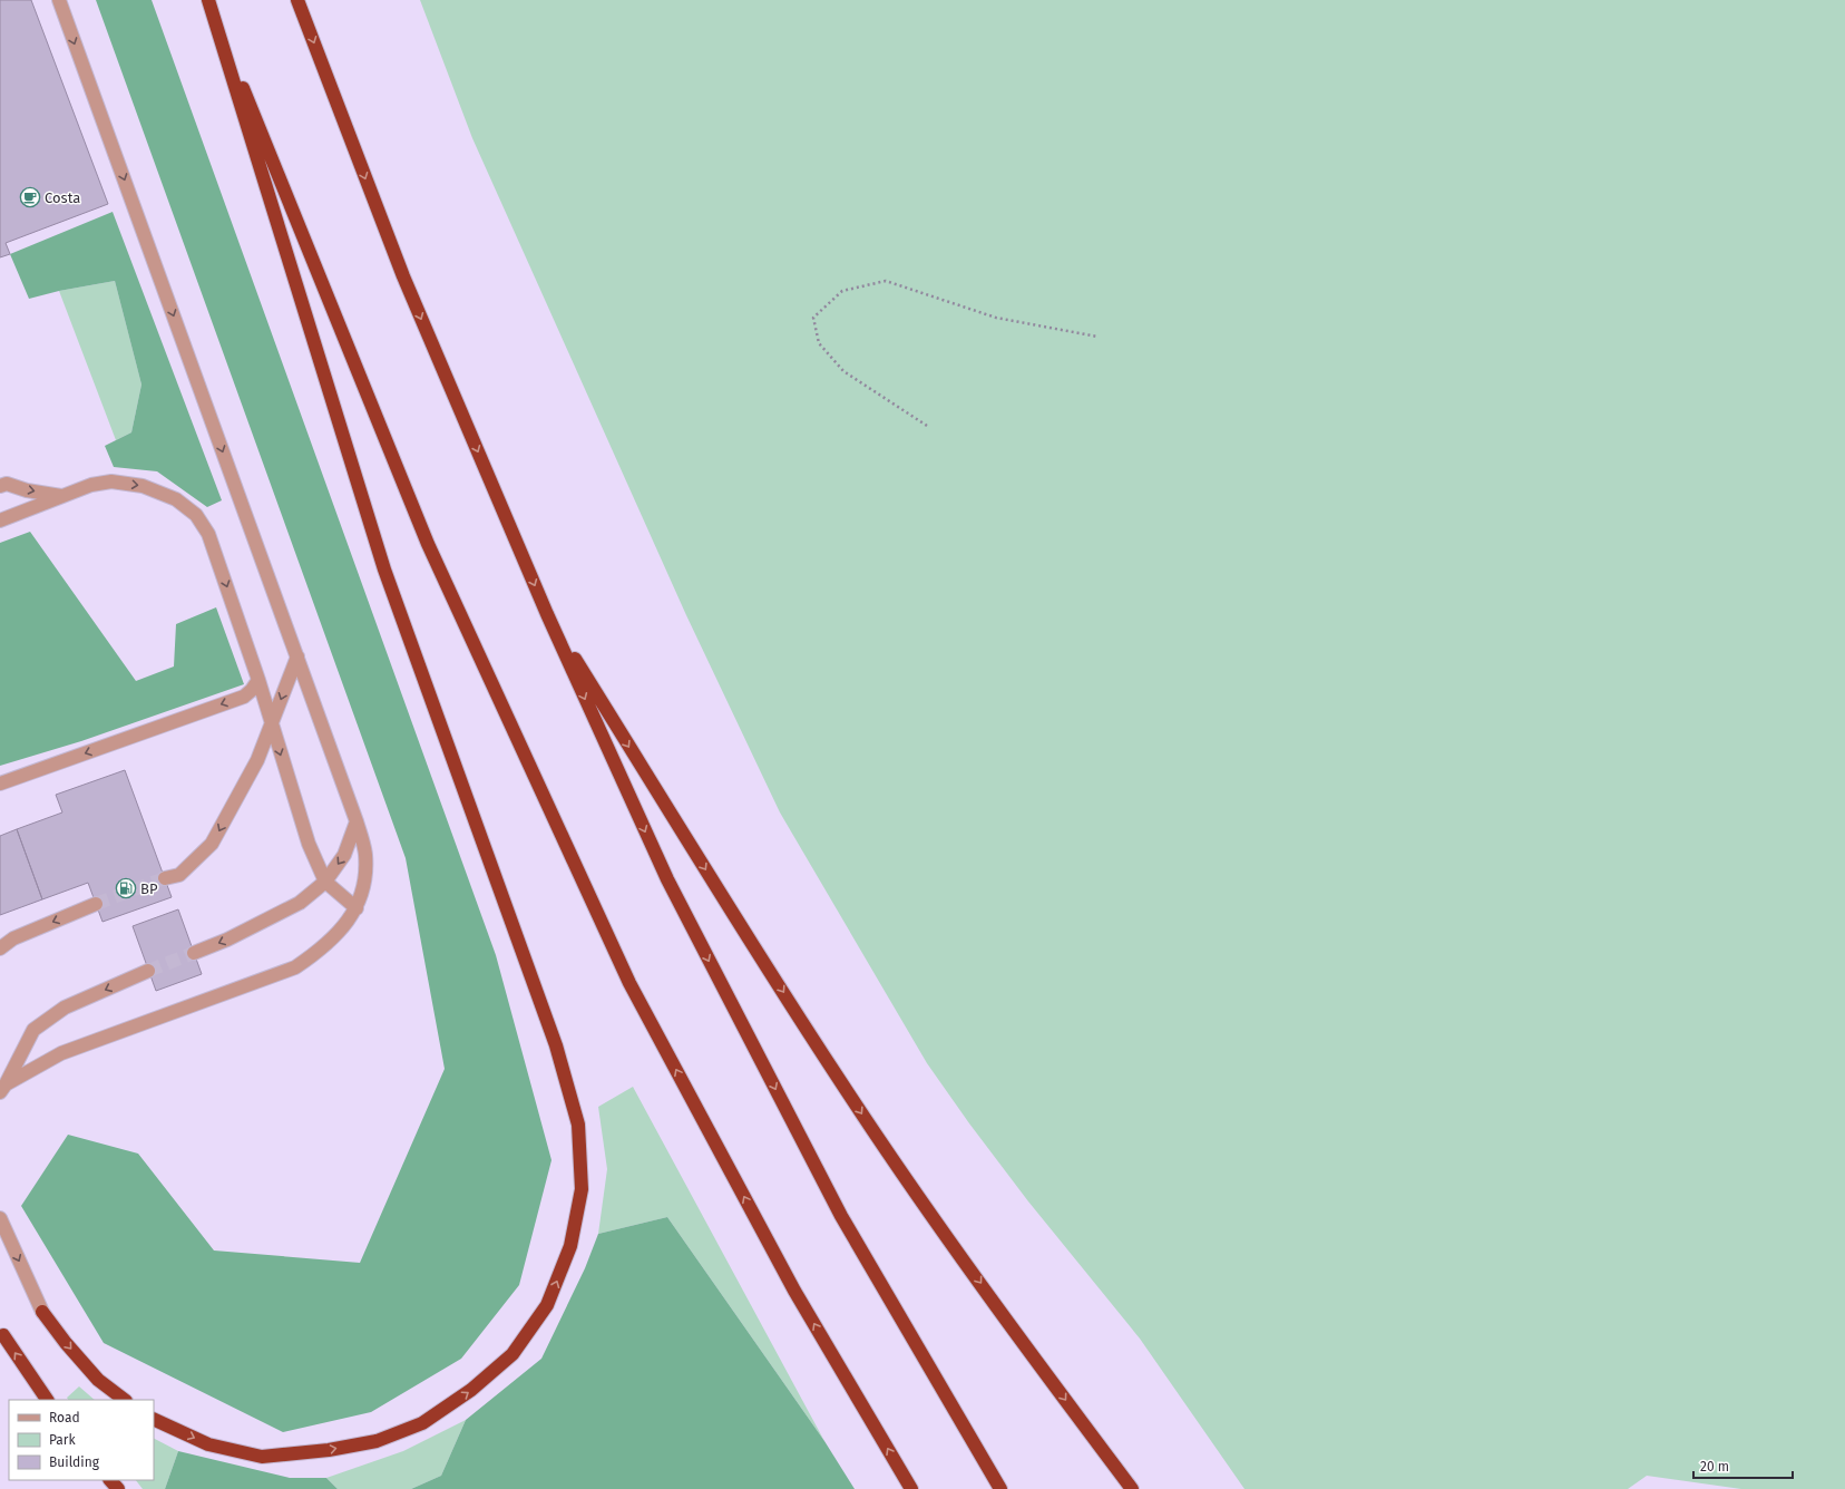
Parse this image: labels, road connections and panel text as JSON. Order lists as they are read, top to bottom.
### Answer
{
  "places": {
    "cafe": ["Costa"],
    "fuel station": ["BP"]
  },
  "legend": ["Road", "Park", "Building"],
  "scale_bar": "20 m"
}
